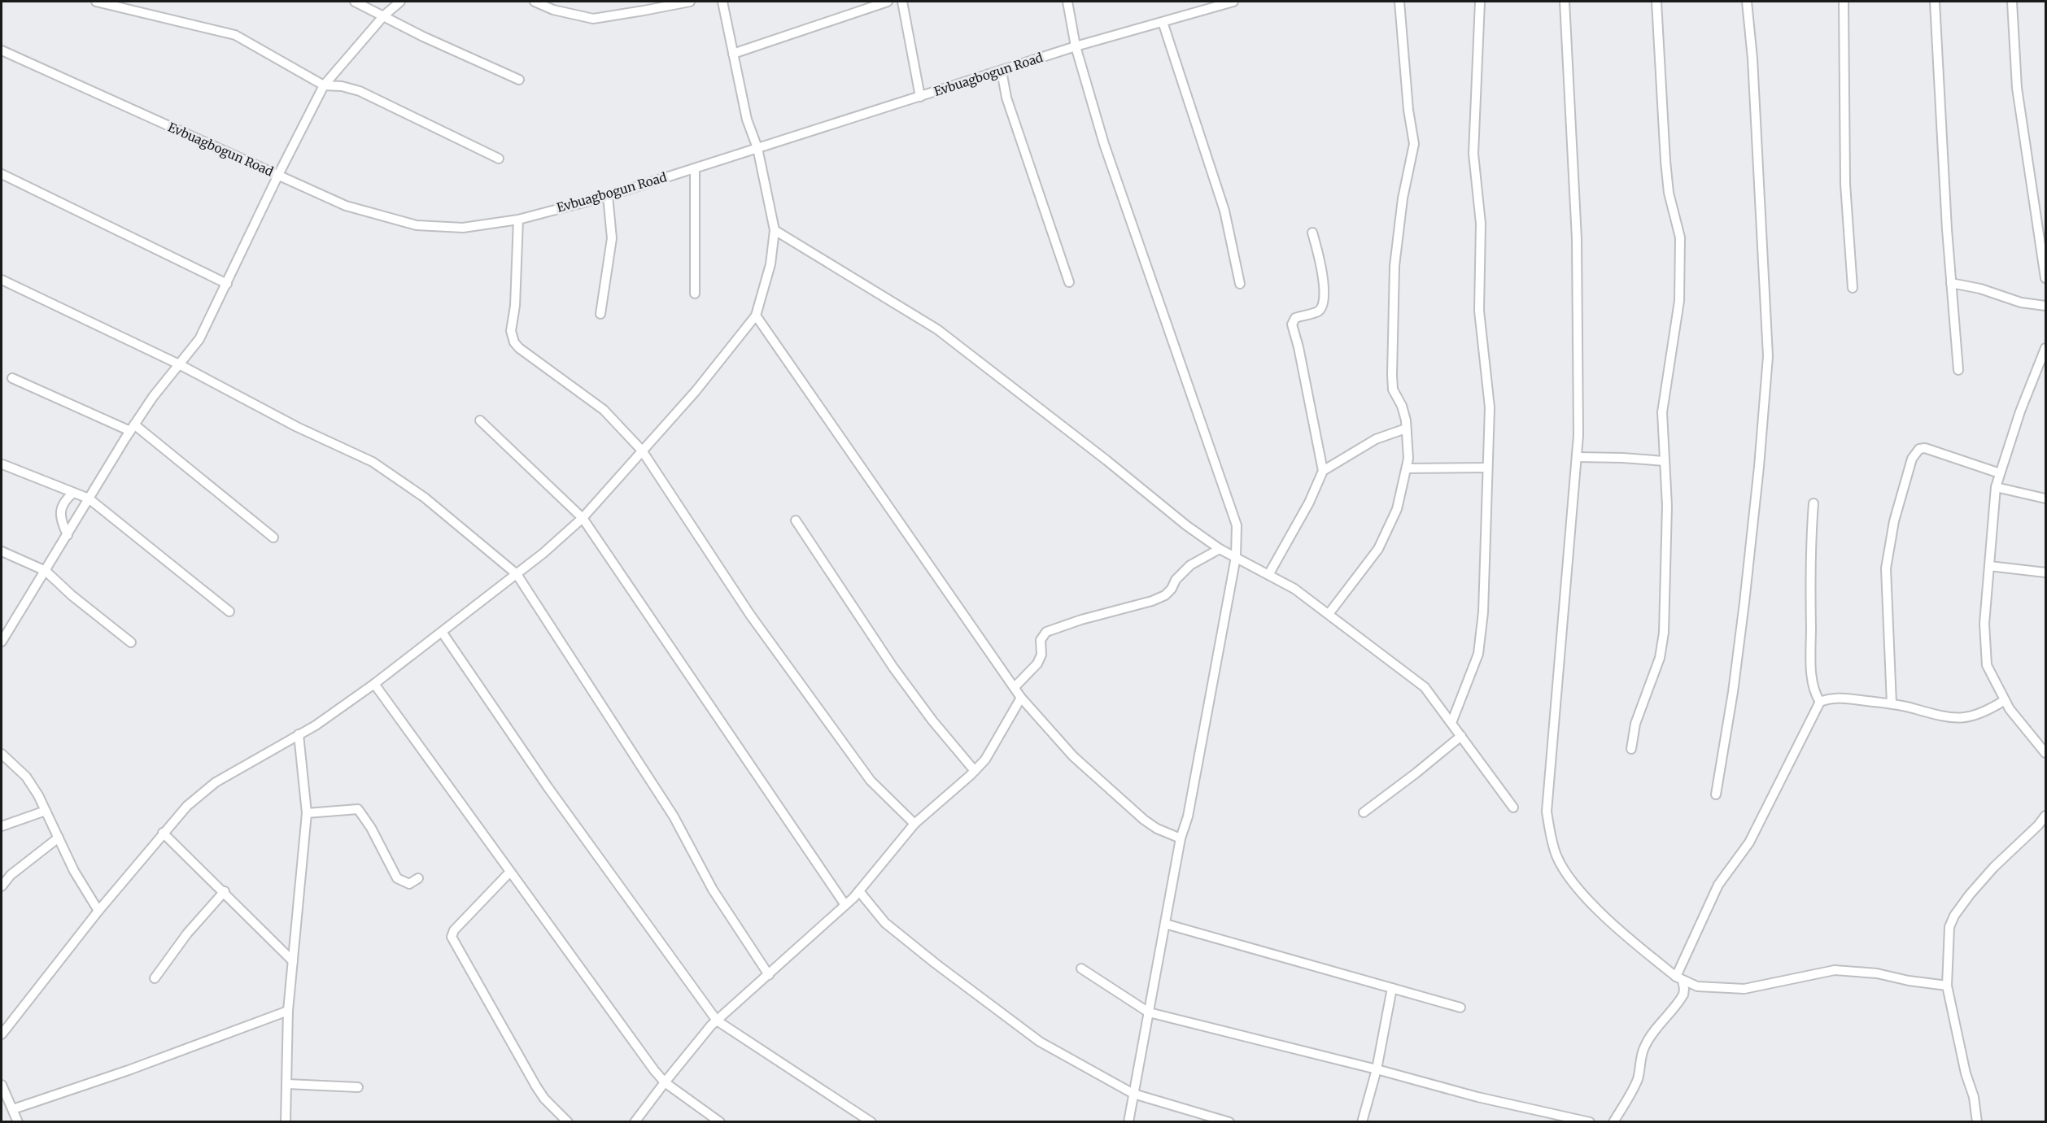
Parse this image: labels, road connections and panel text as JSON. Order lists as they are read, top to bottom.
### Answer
{
  "streets": {
    "street": ["Evbuagbogun Road"]
  }
}
